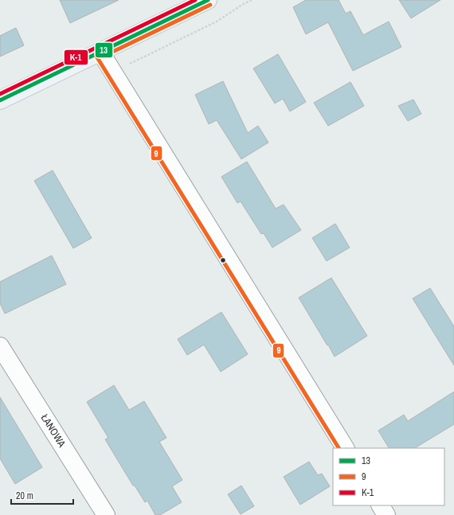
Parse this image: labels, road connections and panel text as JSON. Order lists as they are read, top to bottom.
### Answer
{
  "streets": {
    "street": ["ŁANOWA"]
  },
  "lines": ["transit line 13", "transit line K-1", "transit line 9"],
  "legend": ["13", "9", "K-1"],
  "scale_bar": "20 m"
}
